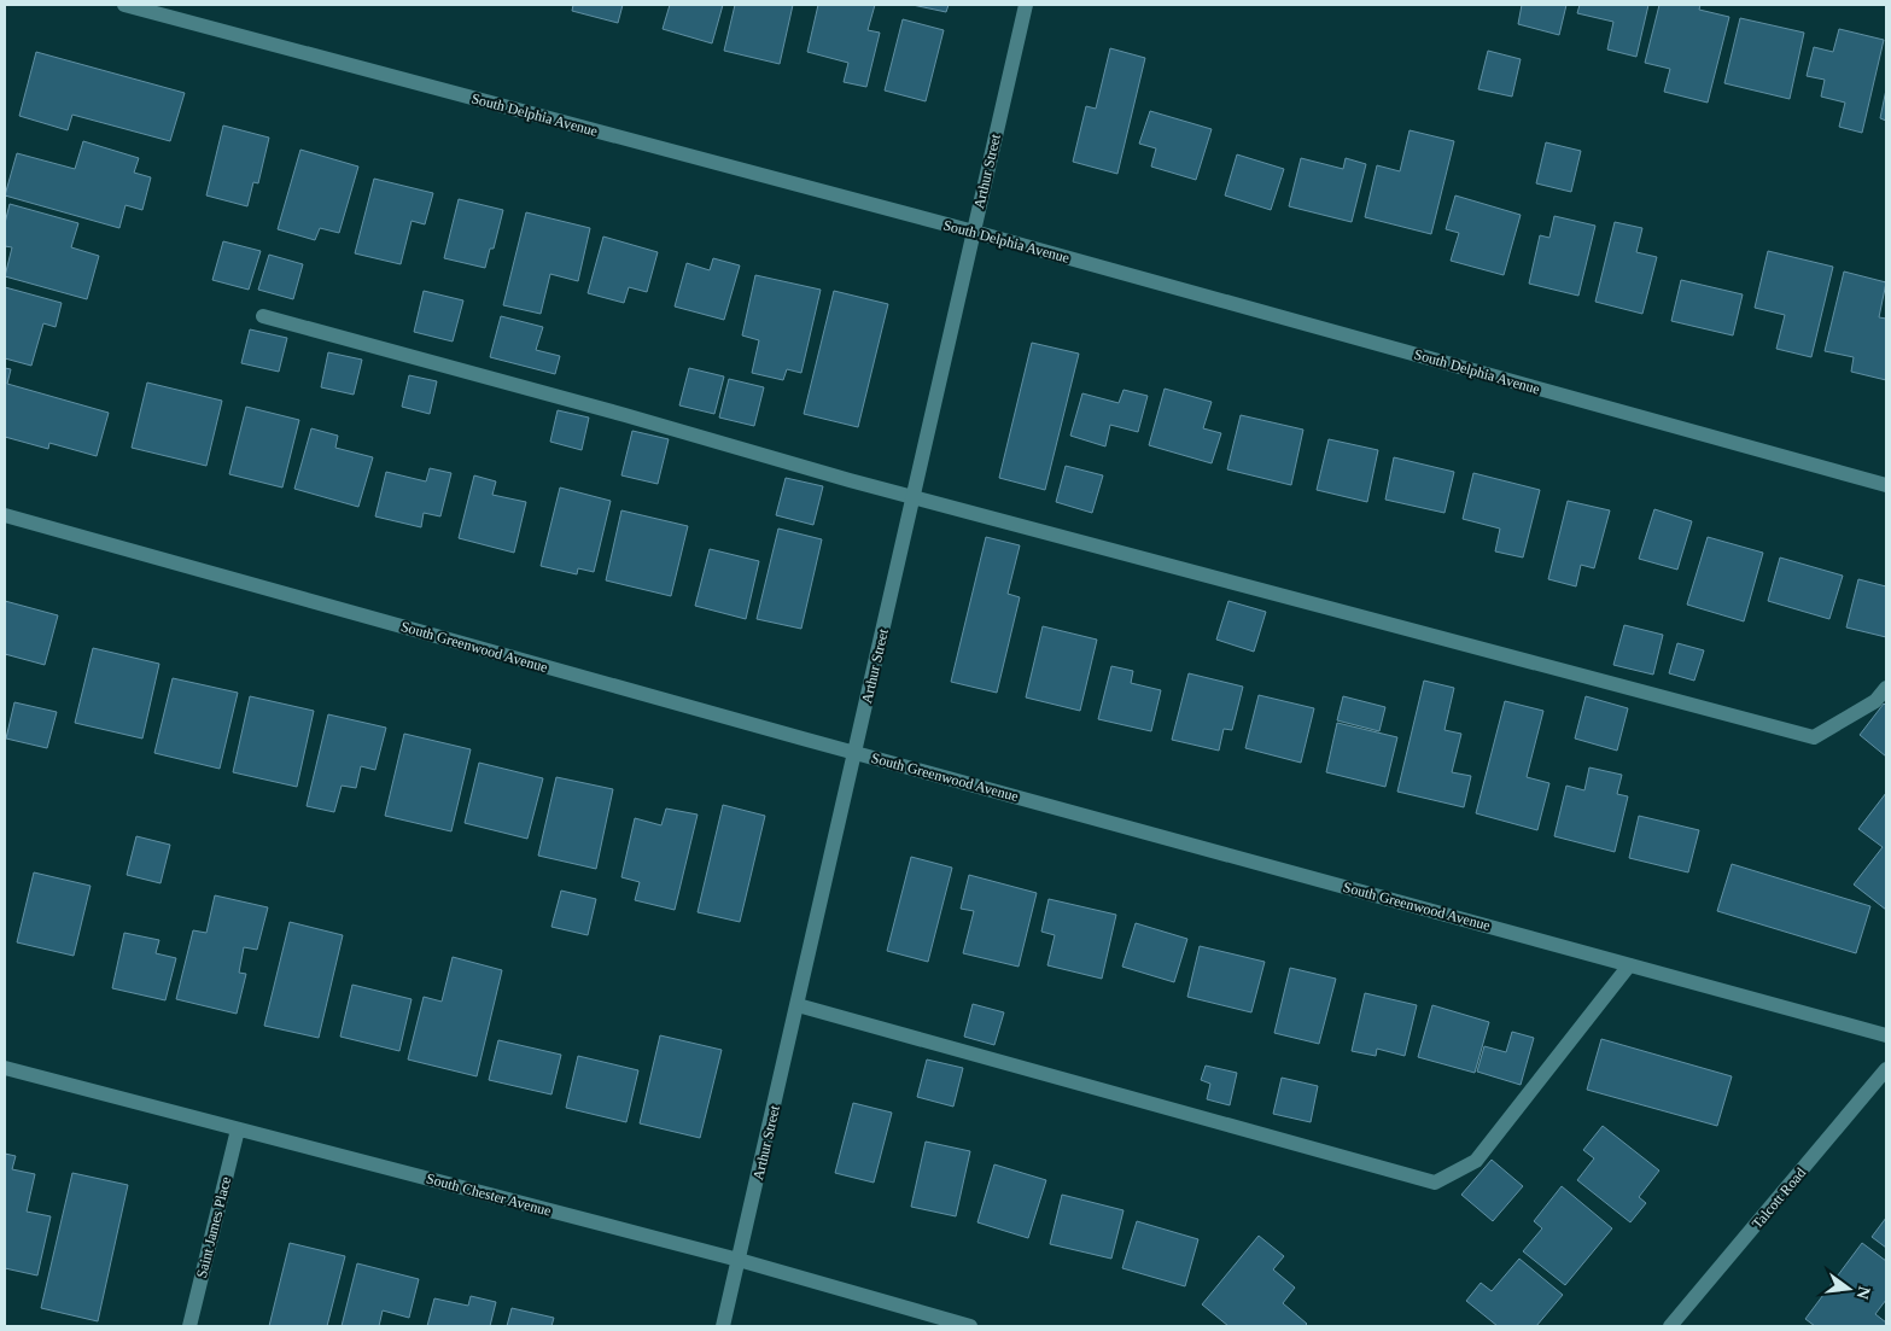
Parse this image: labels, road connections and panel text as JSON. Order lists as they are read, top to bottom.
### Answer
{
  "streets": {
    "street": [
      "South Delphia Avenue",
      "Arthur Street",
      "South Greenwood Avenue",
      "South Chester Avenue",
      "Talcott Road",
      "Saint James Place"
    ]
  },
  "crossings": [
    ["South Delphia Avenue", "Arthur Street"],
    ["Arthur Street", "South Greenwood Avenue"],
    ["Arthur Street", "South Chester Avenue"],
    ["South Chester Avenue", "Saint James Place"]
  ],
  "north": "right"
}
